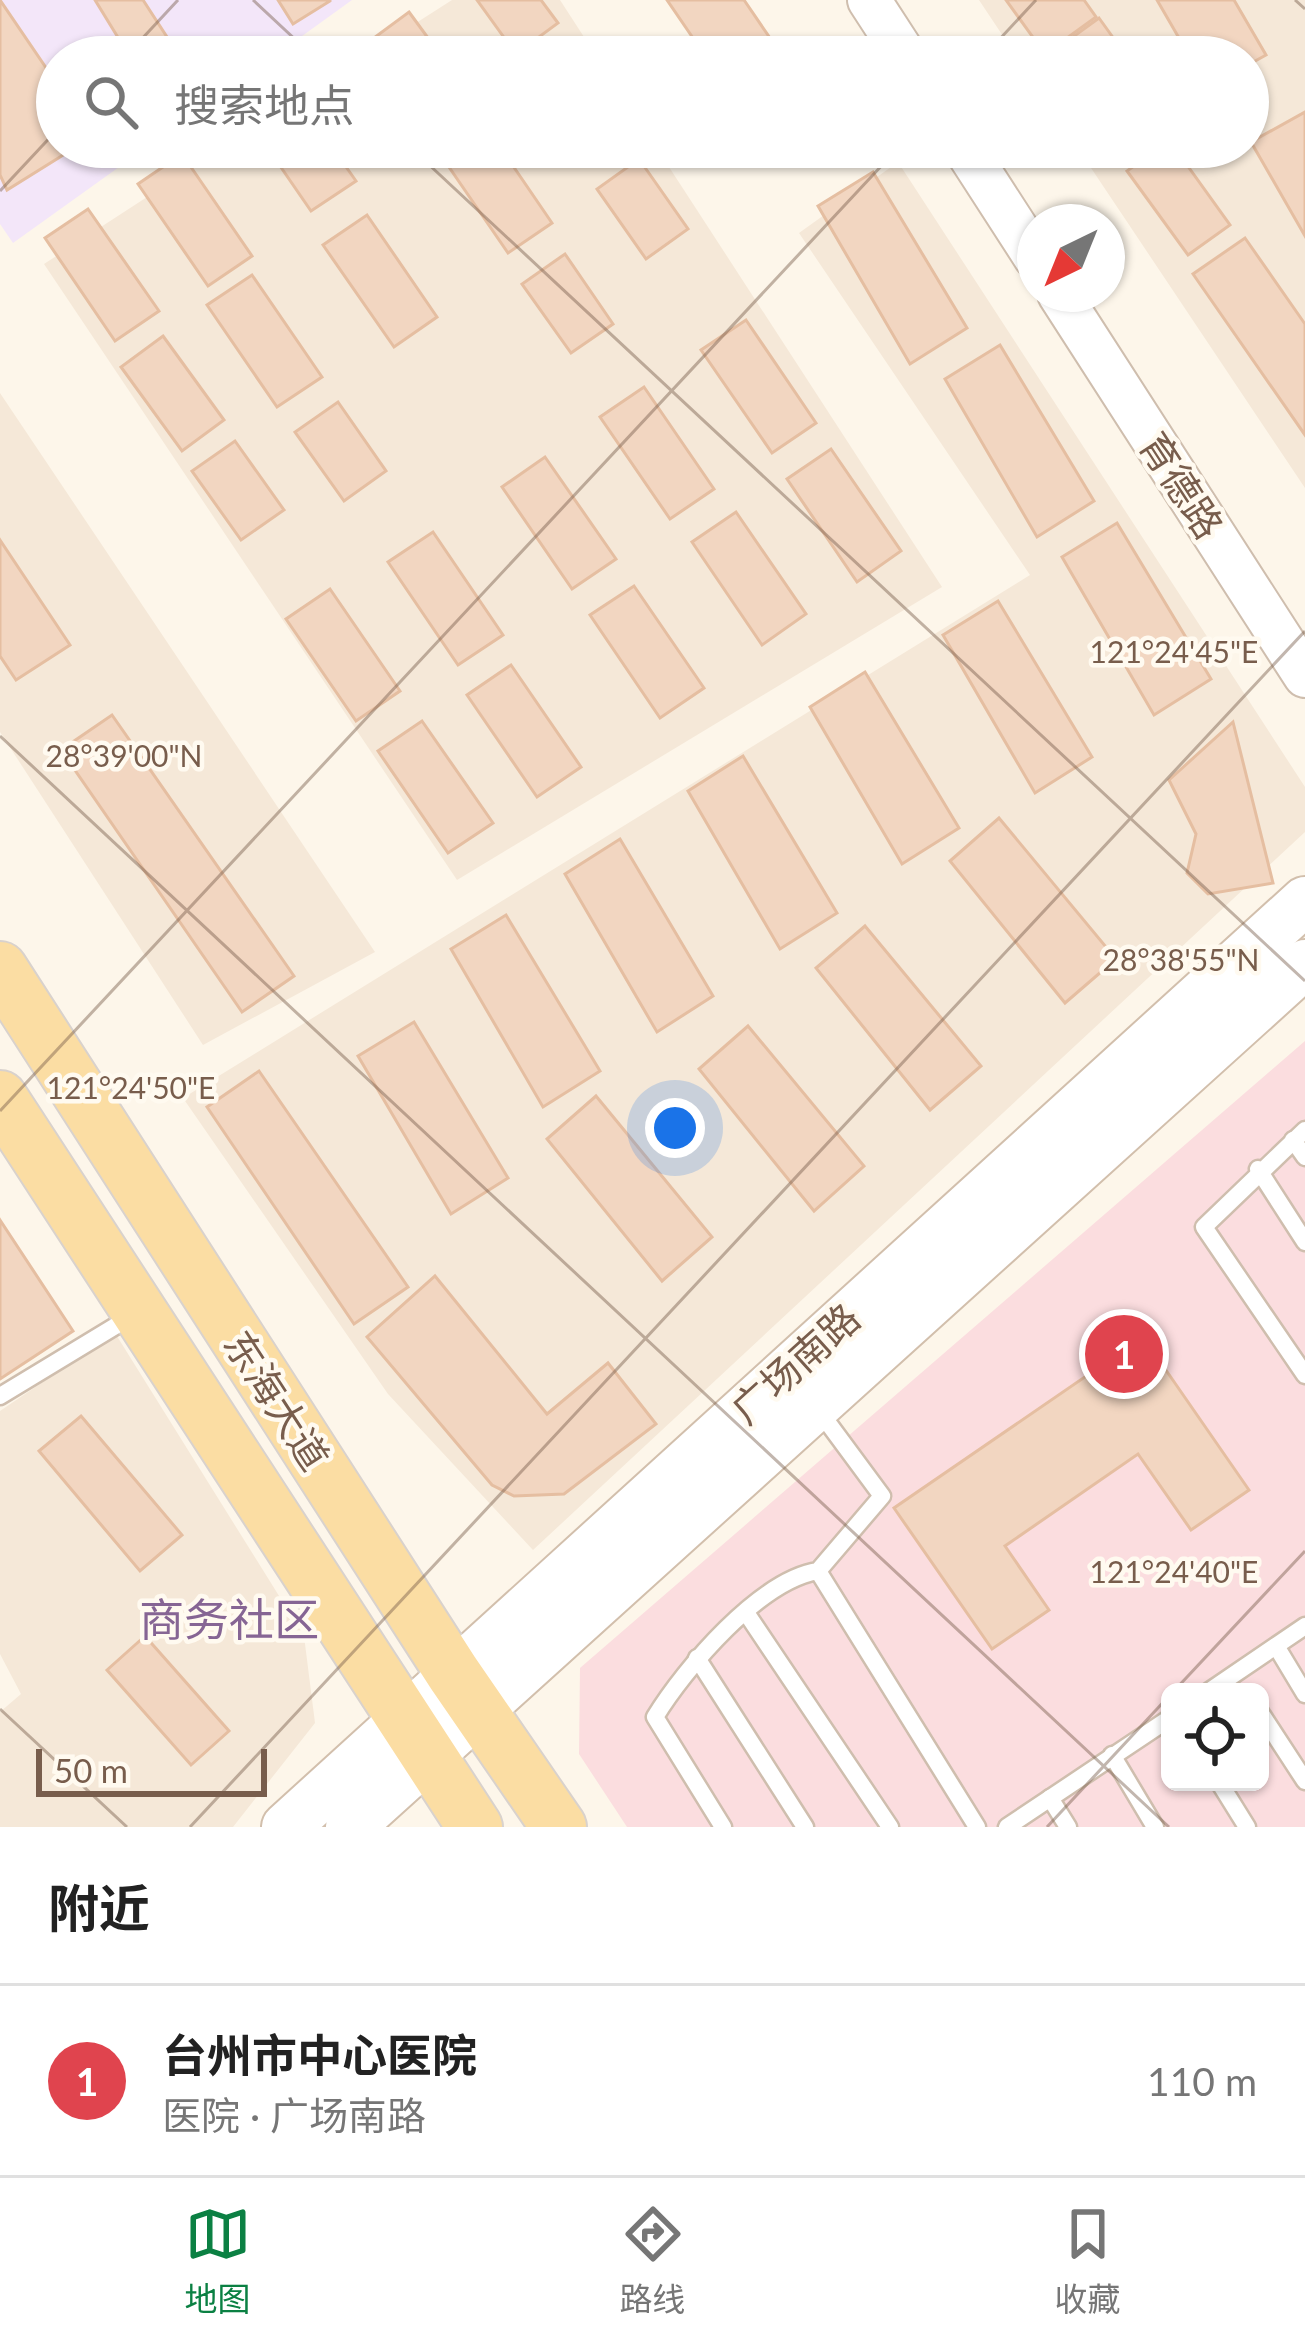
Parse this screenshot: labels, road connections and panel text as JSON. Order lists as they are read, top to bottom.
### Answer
{
  "streets": {
    "main road": ["广场南路", "东海大道"],
    "street": ["育德路"]
  },
  "crossings": [
    ["广场南路", "东海大道"]
  ],
  "districts": ["商务社区"],
  "scale_bar": "50 m",
  "north": "bottom left",
  "page": {
    "search": "搜索地点",
    "pins": "1",
    "scale": "50 m",
    "heading": "附近",
    "list": [
      {
        "mark": "1",
        "name": "台州市中心医院",
        "note": "医院 · 广场南路",
        "value": "110 m"
      }
    ],
    "nav": ["地图", "路线", "收藏"]
  },
  "coordinates": [
    "121°24'45\"E",
    "28°39'00\"N",
    "28°38'55\"N",
    "121°24'50\"E",
    "121°24'40\"E"
  ]
}
